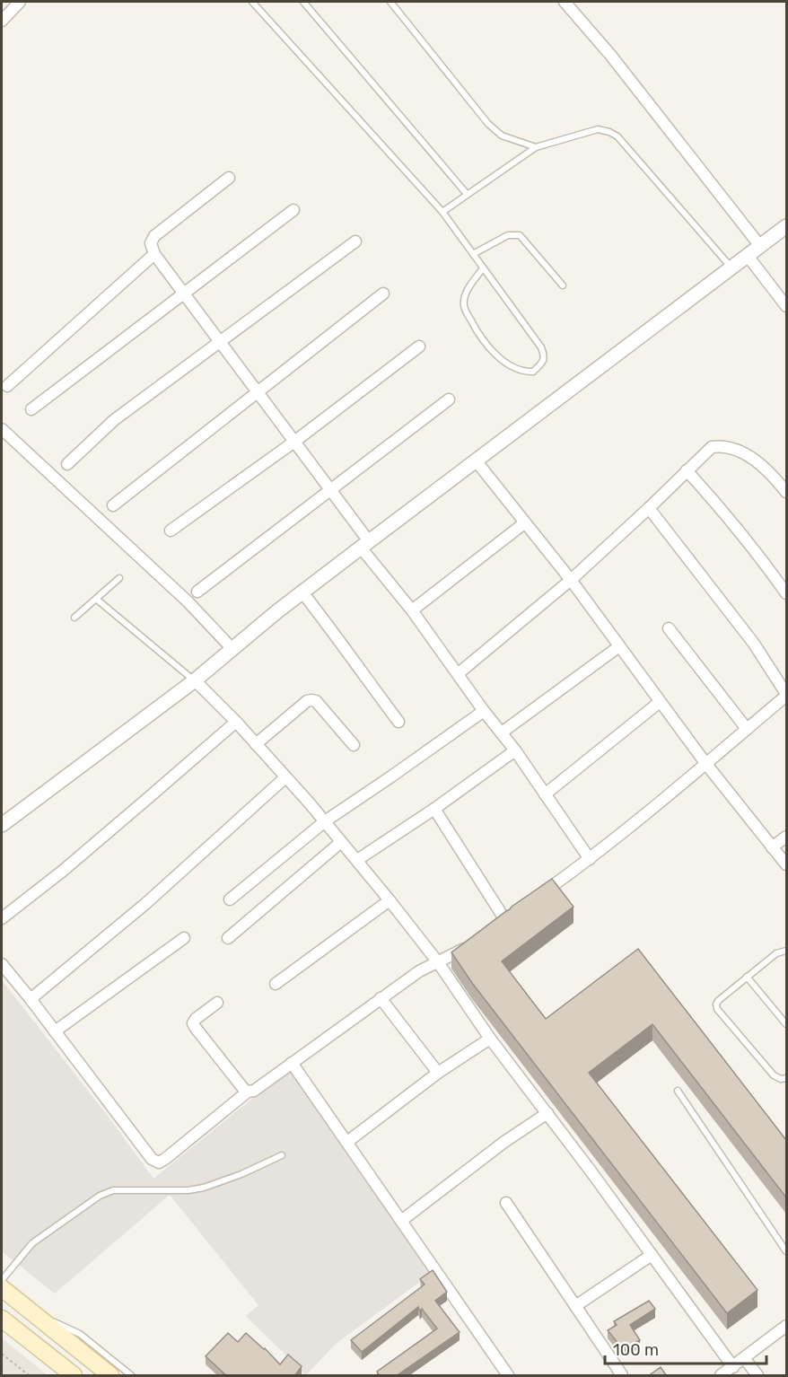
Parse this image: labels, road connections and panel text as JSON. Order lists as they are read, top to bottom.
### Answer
{
  "scale_bar": "100 m"
}
